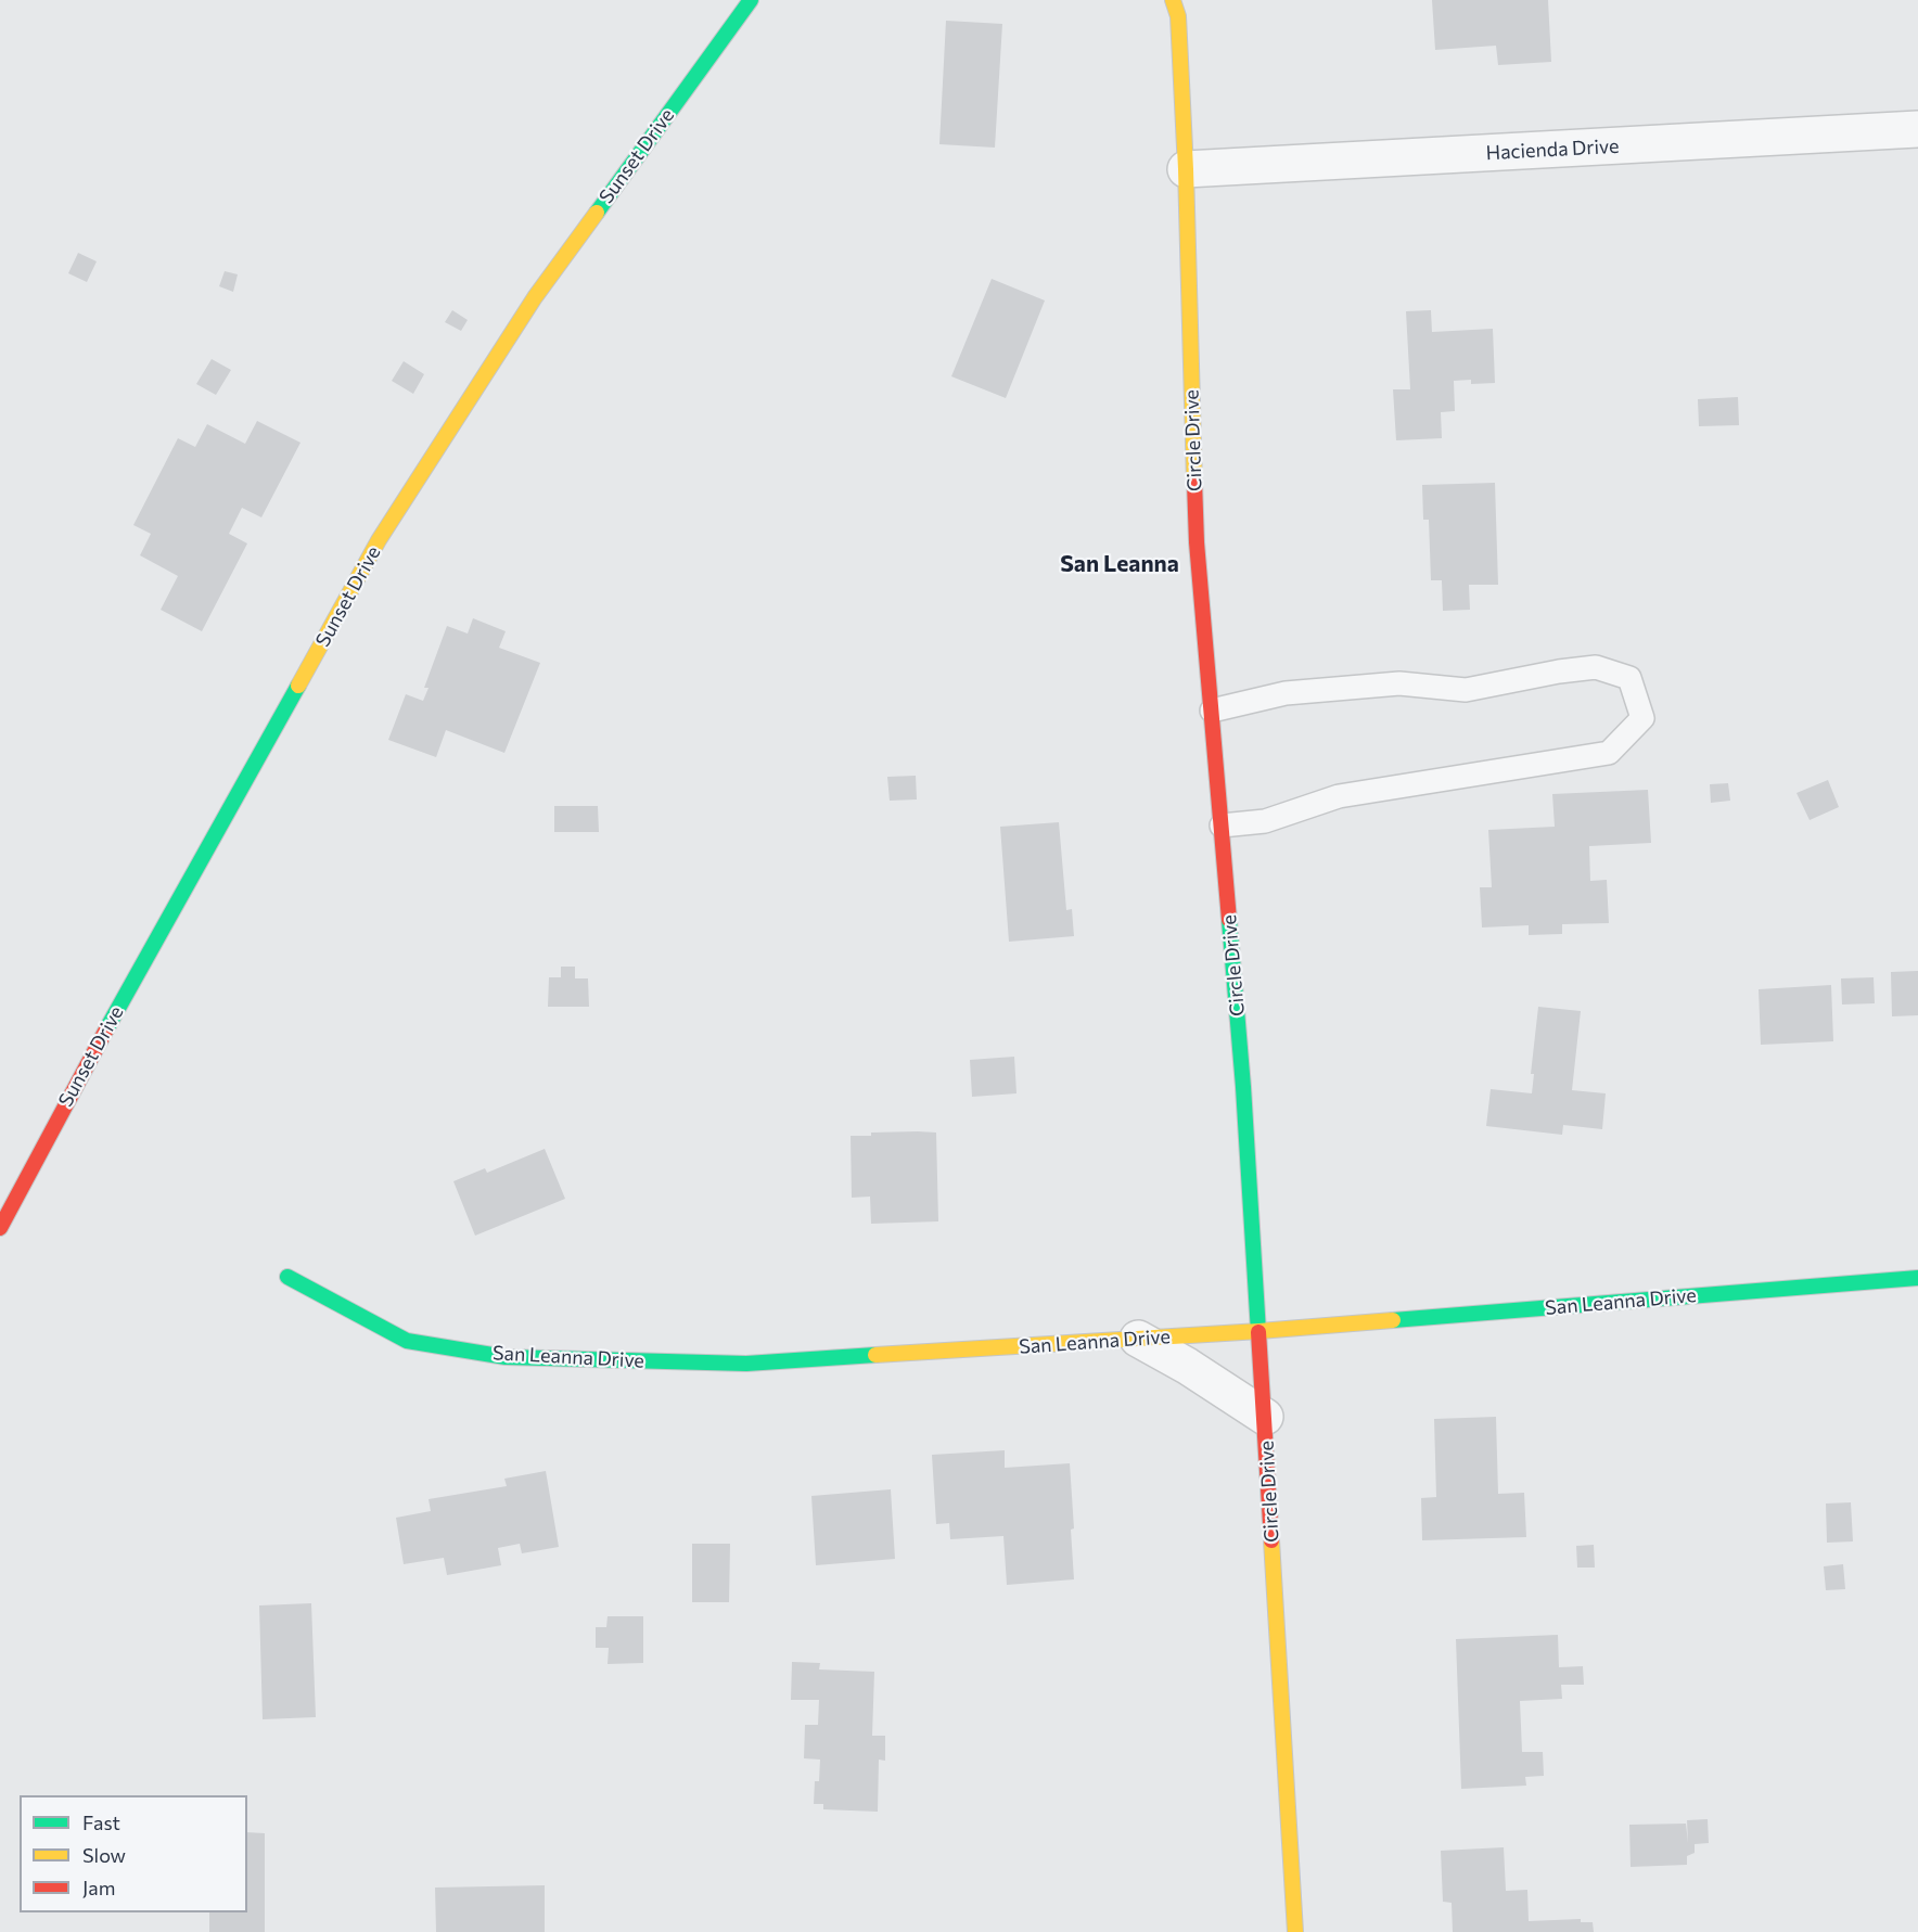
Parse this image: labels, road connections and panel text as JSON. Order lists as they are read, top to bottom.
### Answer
{
  "streets": {
    "street": [
      "Hacienda Drive",
      "Sunset Drive",
      "Circle Drive",
      "San Leanna Drive"
    ]
  },
  "crossings": [
    ["Hacienda Drive", "Circle Drive"],
    ["Circle Drive", "San Leanna Drive"]
  ],
  "districts": ["San Leanna"],
  "legend": ["Fast", "Slow", "Jam"]
}
